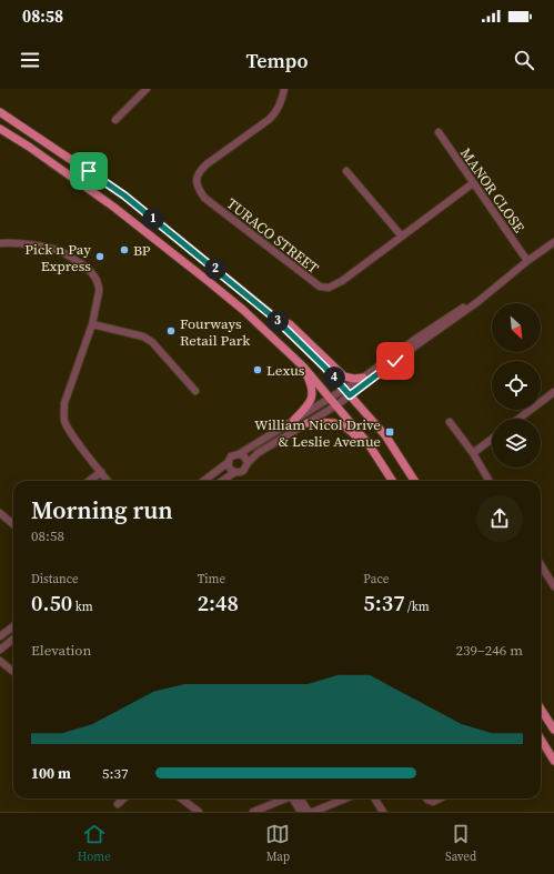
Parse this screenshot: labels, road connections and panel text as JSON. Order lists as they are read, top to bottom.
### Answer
{
  "streets": {
    "street": ["MANOR CLOSE", "TURACO STREET"]
  },
  "crossings": [
    ["MANOR CLOSE", "TURACO STREET"]
  ],
  "places": {
    "other": [
      "BP",
      "Pick n Pay Express",
      "Fourways Retail Park",
      "Lexus"
    ],
    "transit": ["William Nicol Drive & Leslie Avenue"]
  },
  "north": "bottom right",
  "page": {
    "status": "08:58",
    "header": "Tempo",
    "pins": [
      "1",
      "2",
      "3",
      "4"
    ],
    "heading": ["Morning run", "08:58"],
    "stats": [
      ["Distance", "0.50 km"],
      ["Time", "2:48"],
      ["Pace", "5:37 /km"]
    ],
    "chart": ["Elevation", "239–246 m"],
    "list": [
      {
        "name": "100 m",
        "note": "5:37"
      }
    ],
    "tabs": ["Home", "Map", "Saved"]
  }
}
